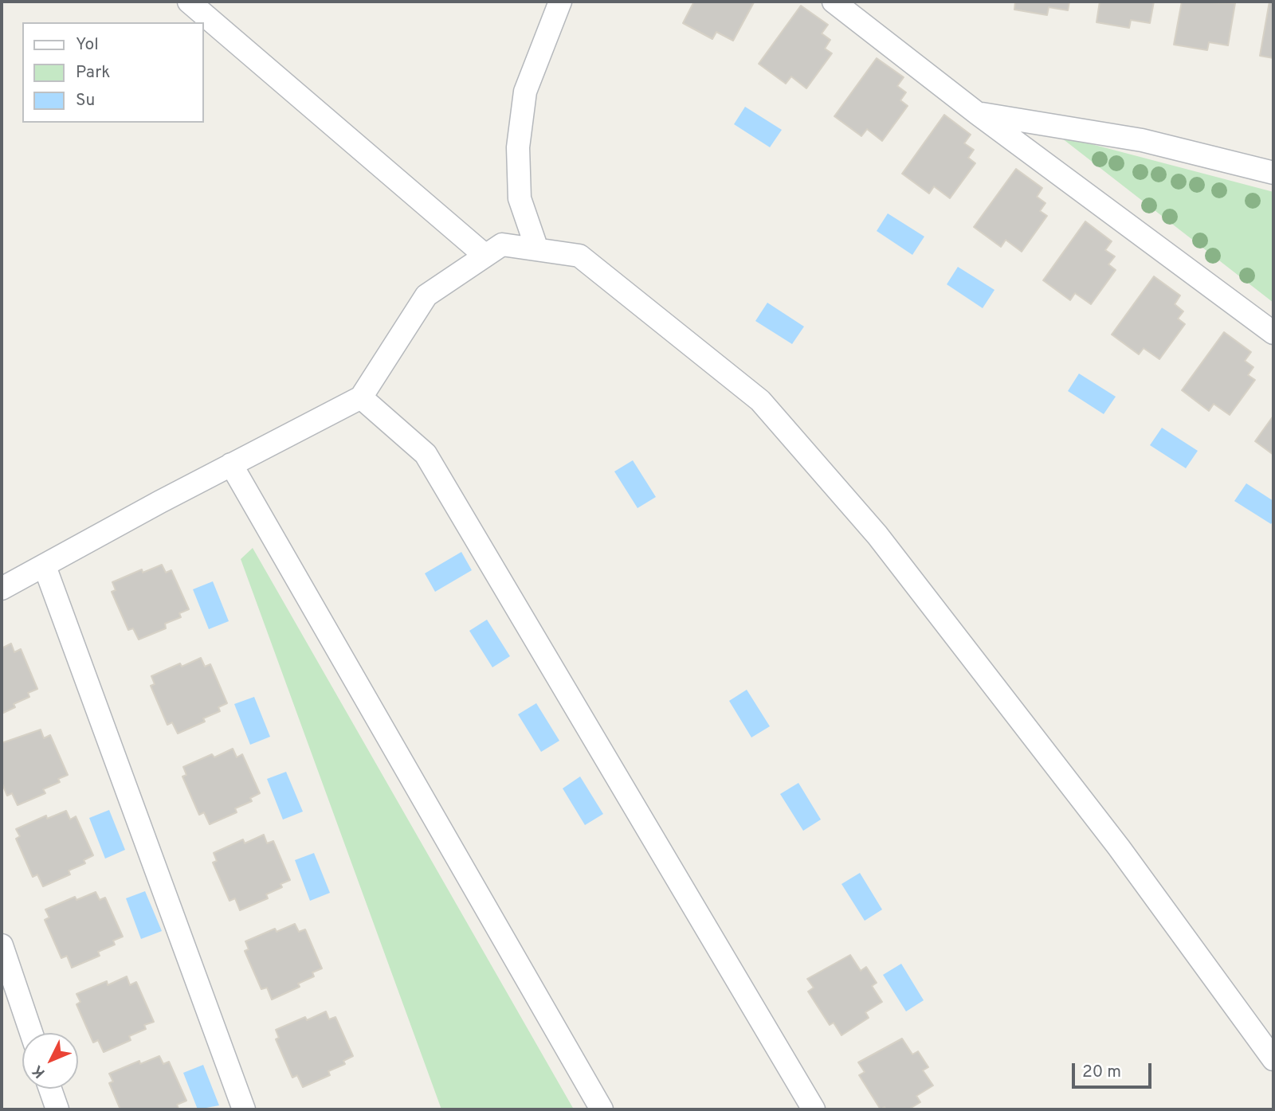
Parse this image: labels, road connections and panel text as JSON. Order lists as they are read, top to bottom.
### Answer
{
  "legend": ["Yol", "Park", "Su"],
  "scale_bar": "20 m",
  "north": "bottom left"
}
